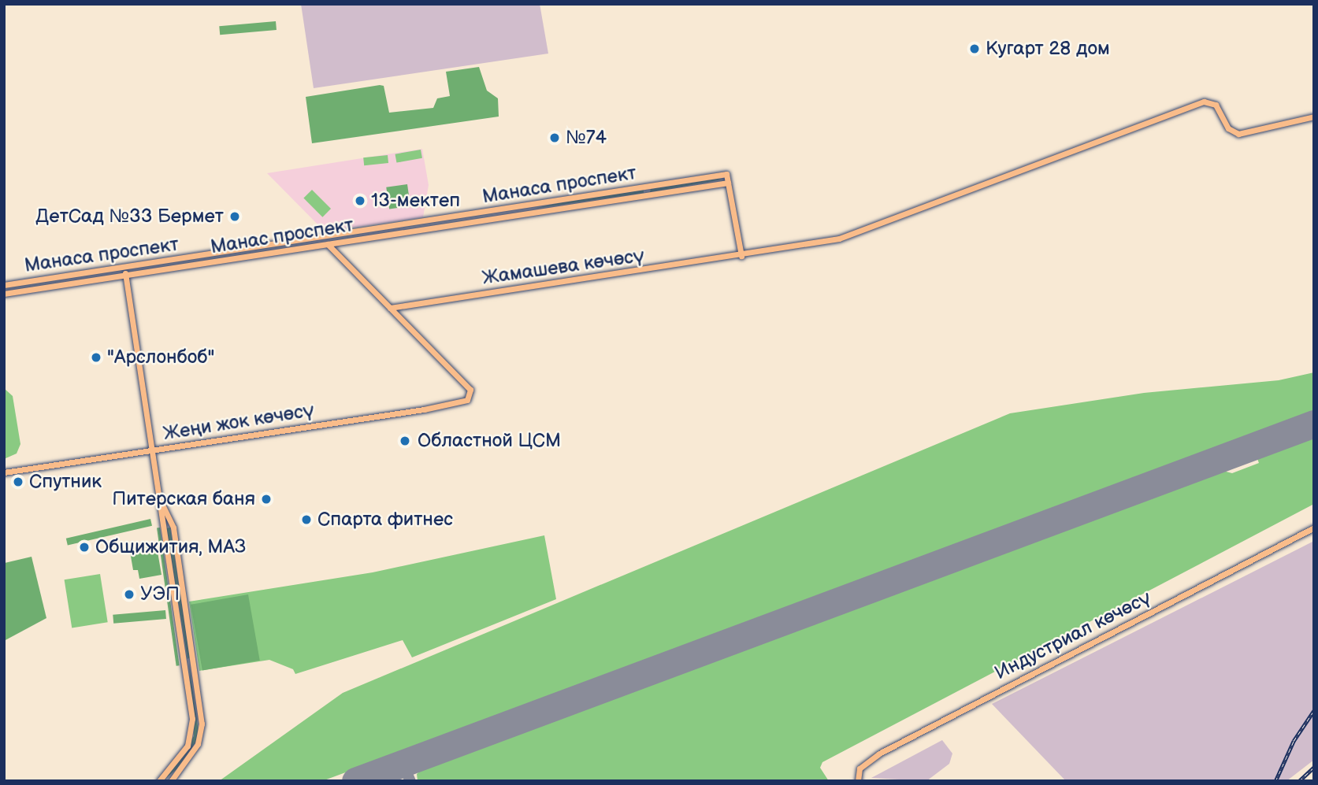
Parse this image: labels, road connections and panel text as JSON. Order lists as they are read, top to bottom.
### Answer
{
  "streets": {
    "main road": [
      "Манаса проспект",
      "Манас проспект",
      "Жамашева көчөсү",
      "Жеңи жок көчөсү",
      "Индустриал көчөсү"
    ]
  },
  "crossings": [
    ["Манаса проспект", "Манас проспект"],
    ["Жамашева көчөсү", "Жеңи жок көчөсү"]
  ],
  "places": [
    "Кугарт 28 дом",
    "№74",
    "13-мектеп",
    "ДетСад №33 Бермет",
    "\"Арслонбоб\"",
    "Областной ЦСМ",
    "Спутник",
    "Питерская баня",
    "Спарта фитнес",
    "Общижития, МАЗ",
    "УЭП"
  ]
}
